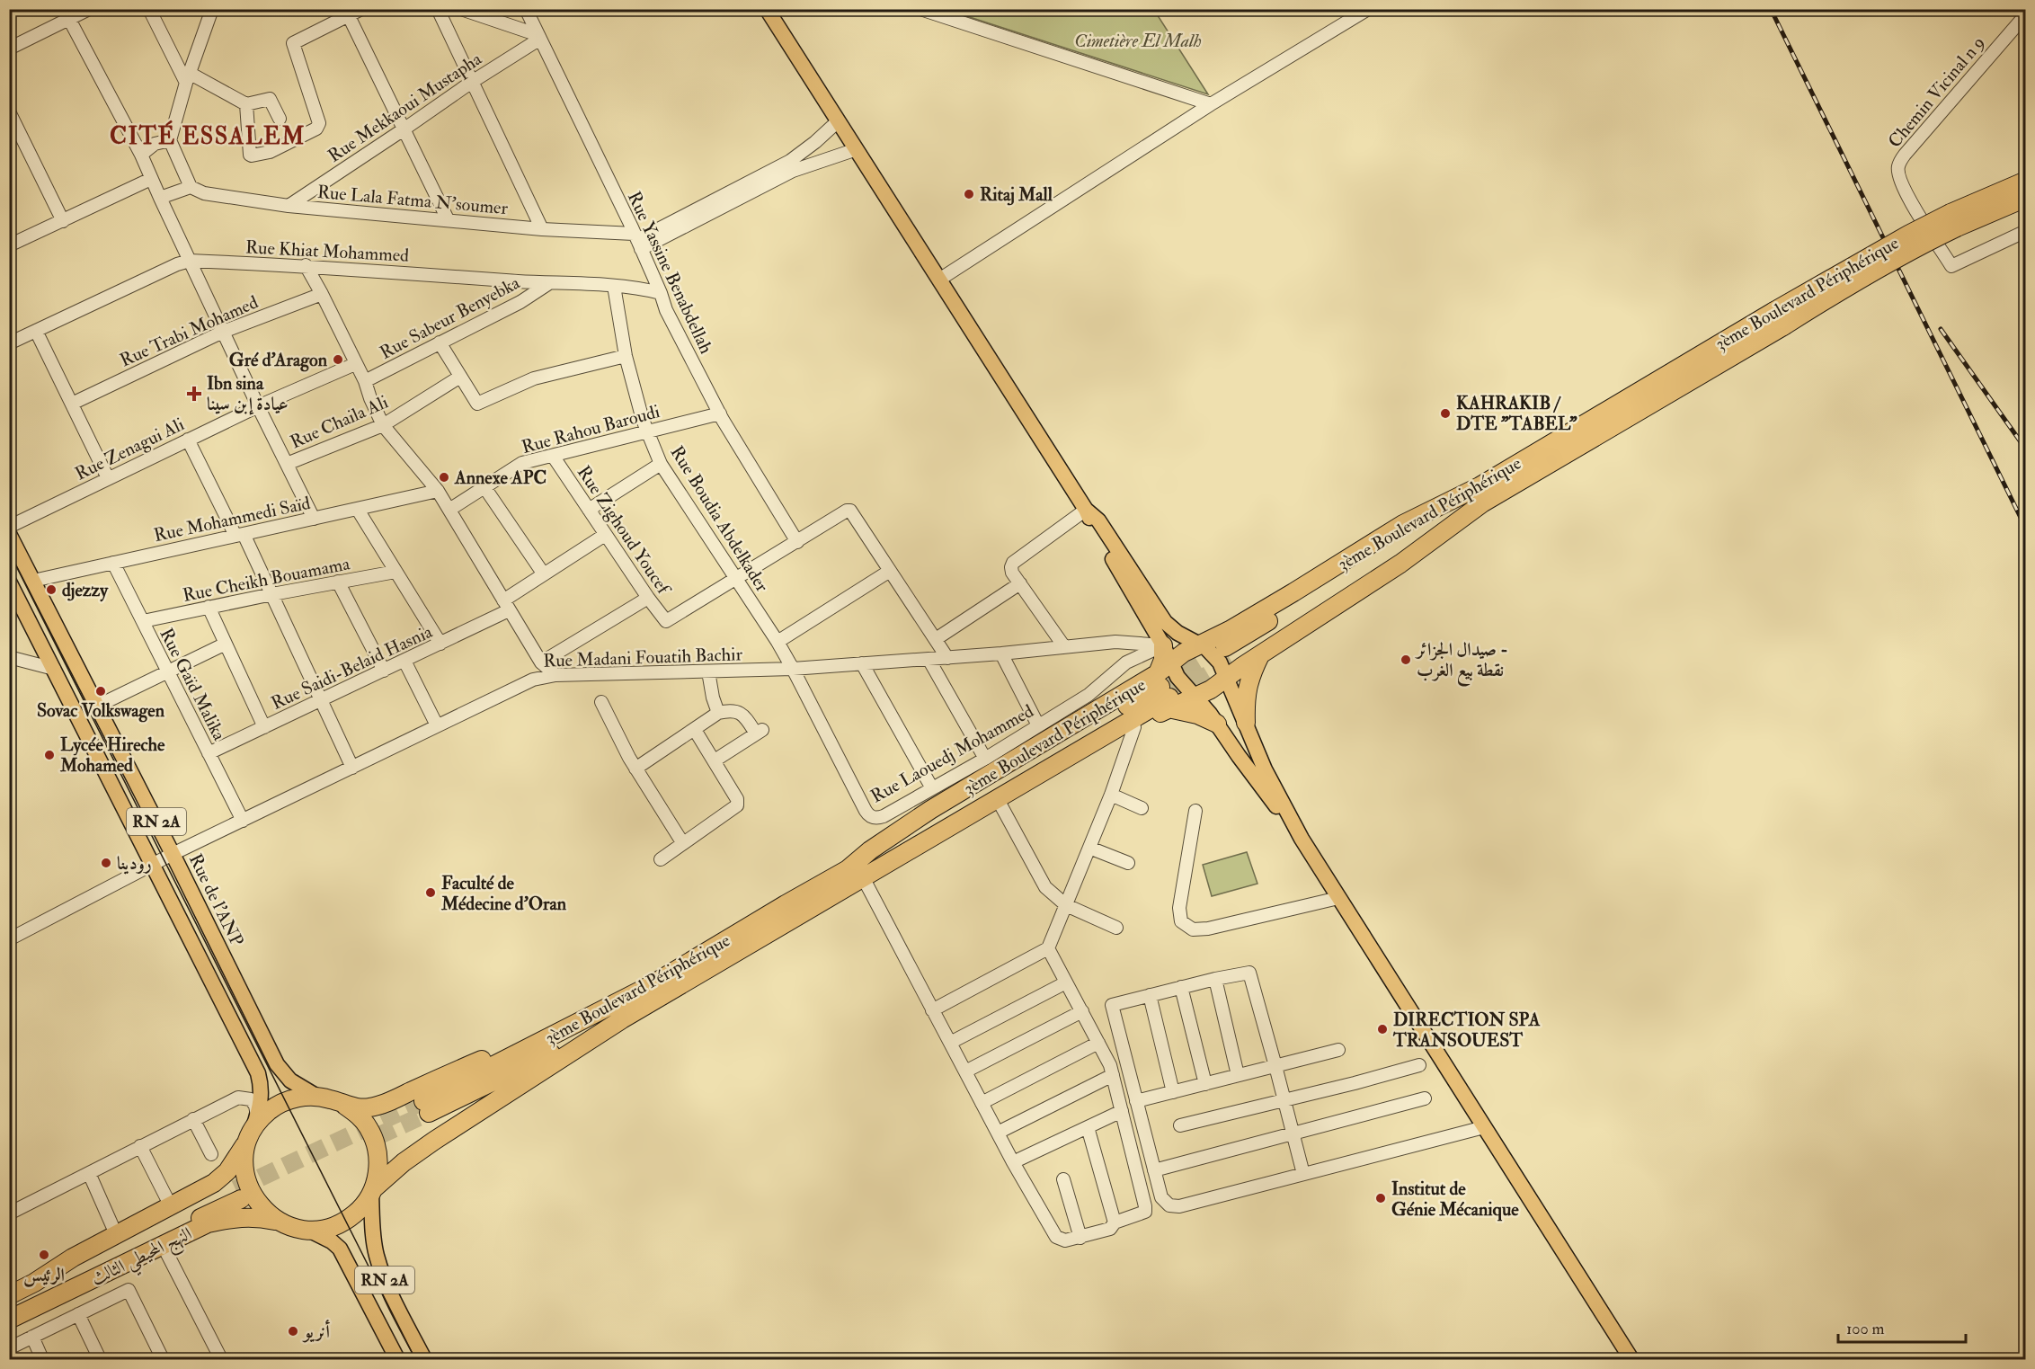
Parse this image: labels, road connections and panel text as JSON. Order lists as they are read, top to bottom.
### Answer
{
  "streets": {
    "highway": ["3ème Boulevard Périphérique", "النهج المحيطي الثالث"],
    "main road": ["RN 2A", "Rue de l'ANP"],
    "street": [
      "Chemin Vicinal n 9",
      "Rue Mekkaoui Mustapha",
      "Rue Lala Fatma N'soumer",
      "Rue Khiat Mohammed",
      "Rue Yassine Benabdellah",
      "Rue Sabeur Benyebka",
      "Rue Trabi Mohamed",
      "Rue Chaila Ali",
      "Rue Rahou Baroudi",
      "Rue Zenagui Ali",
      "Rue Mohammedi Saïd",
      "Rue Boudia Abdelkader",
      "Rue Zighoud Youcef",
      "Rue Cheikh Bouamama",
      "Rue Madani Fouatih Bachir",
      "Rue Saidi-Belaid Hasnia",
      "Rue Gaïd Malika",
      "Rue Laouedj Mohammed"
    ]
  },
  "crossings": [
    ["Rue Mekkaoui Mustapha", "Rue Lala Fatma N'soumer"],
    ["Rue Mekkaoui Mustapha", "Rue Yassine Benabdellah"],
    ["Rue Lala Fatma N'soumer", "Rue Yassine Benabdellah"],
    ["Rue Khiat Mohammed", "Rue Yassine Benabdellah"],
    ["Rue Khiat Mohammed", "Rue Sabeur Benyebka"],
    ["Rue Khiat Mohammed", "Rue Boudia Abdelkader"],
    ["Rue Yassine Benabdellah", "Rue Rahou Baroudi"],
    ["Rue Rahou Baroudi", "Rue Boudia Abdelkader"],
    ["Rue Rahou Baroudi", "Rue Zighoud Youcef"],
    ["Rue Mohammedi Saïd", "Rue Gaïd Malika"],
    ["Rue Mohammedi Saïd", "Rue de l'ANP"],
    ["Rue Boudia Abdelkader", "Rue Zighoud Youcef"],
    ["Rue Boudia Abdelkader", "Rue Madani Fouatih Bachir"],
    ["Rue Boudia Abdelkader", "Rue Laouedj Mohammed"],
    ["Rue Zighoud Youcef", "Rue Saidi-Belaid Hasnia"],
    ["Rue Cheikh Bouamama", "Rue Gaïd Malika"],
    ["Rue Madani Fouatih Bachir", "Rue Gaïd Malika"],
    ["Rue Madani Fouatih Bachir", "Rue Laouedj Mohammed"],
    ["Rue Madani Fouatih Bachir", "Rue de l'ANP"],
    ["Rue Saidi-Belaid Hasnia", "Rue Gaïd Malika"],
    ["RN 2A", "Rue de l'ANP"],
    ["RN 2A", "النهج المحيطي الثالث"],
    ["Rue de l'ANP", "النهج المحيطي الثالث"]
  ],
  "districts": ["CITÉ ESSALEM"],
  "parks": ["Cimetière El Malh"],
  "places": {
    "other": [
      "Ritaj Mall",
      "Gré d'Aragon",
      "KAHRAKIB / DTE \"TABEL\"",
      "Annexe APC",
      "djezzy",
      "صيدال الجزائر - نقطة بيع الغرب",
      "Sovac Volkswagen",
      "Lycée Hireche Mohamed",
      "رودينا",
      "Faculté de Médecine d'Oran",
      "DIRECTION SPA TRANSOUEST",
      "Institut de Génie Mécanique",
      "الرئيس",
      "أنريو"
    ],
    "health": ["Ibn sina عيادة إبن سينا"]
  },
  "scale_bar": "100 m"
}
